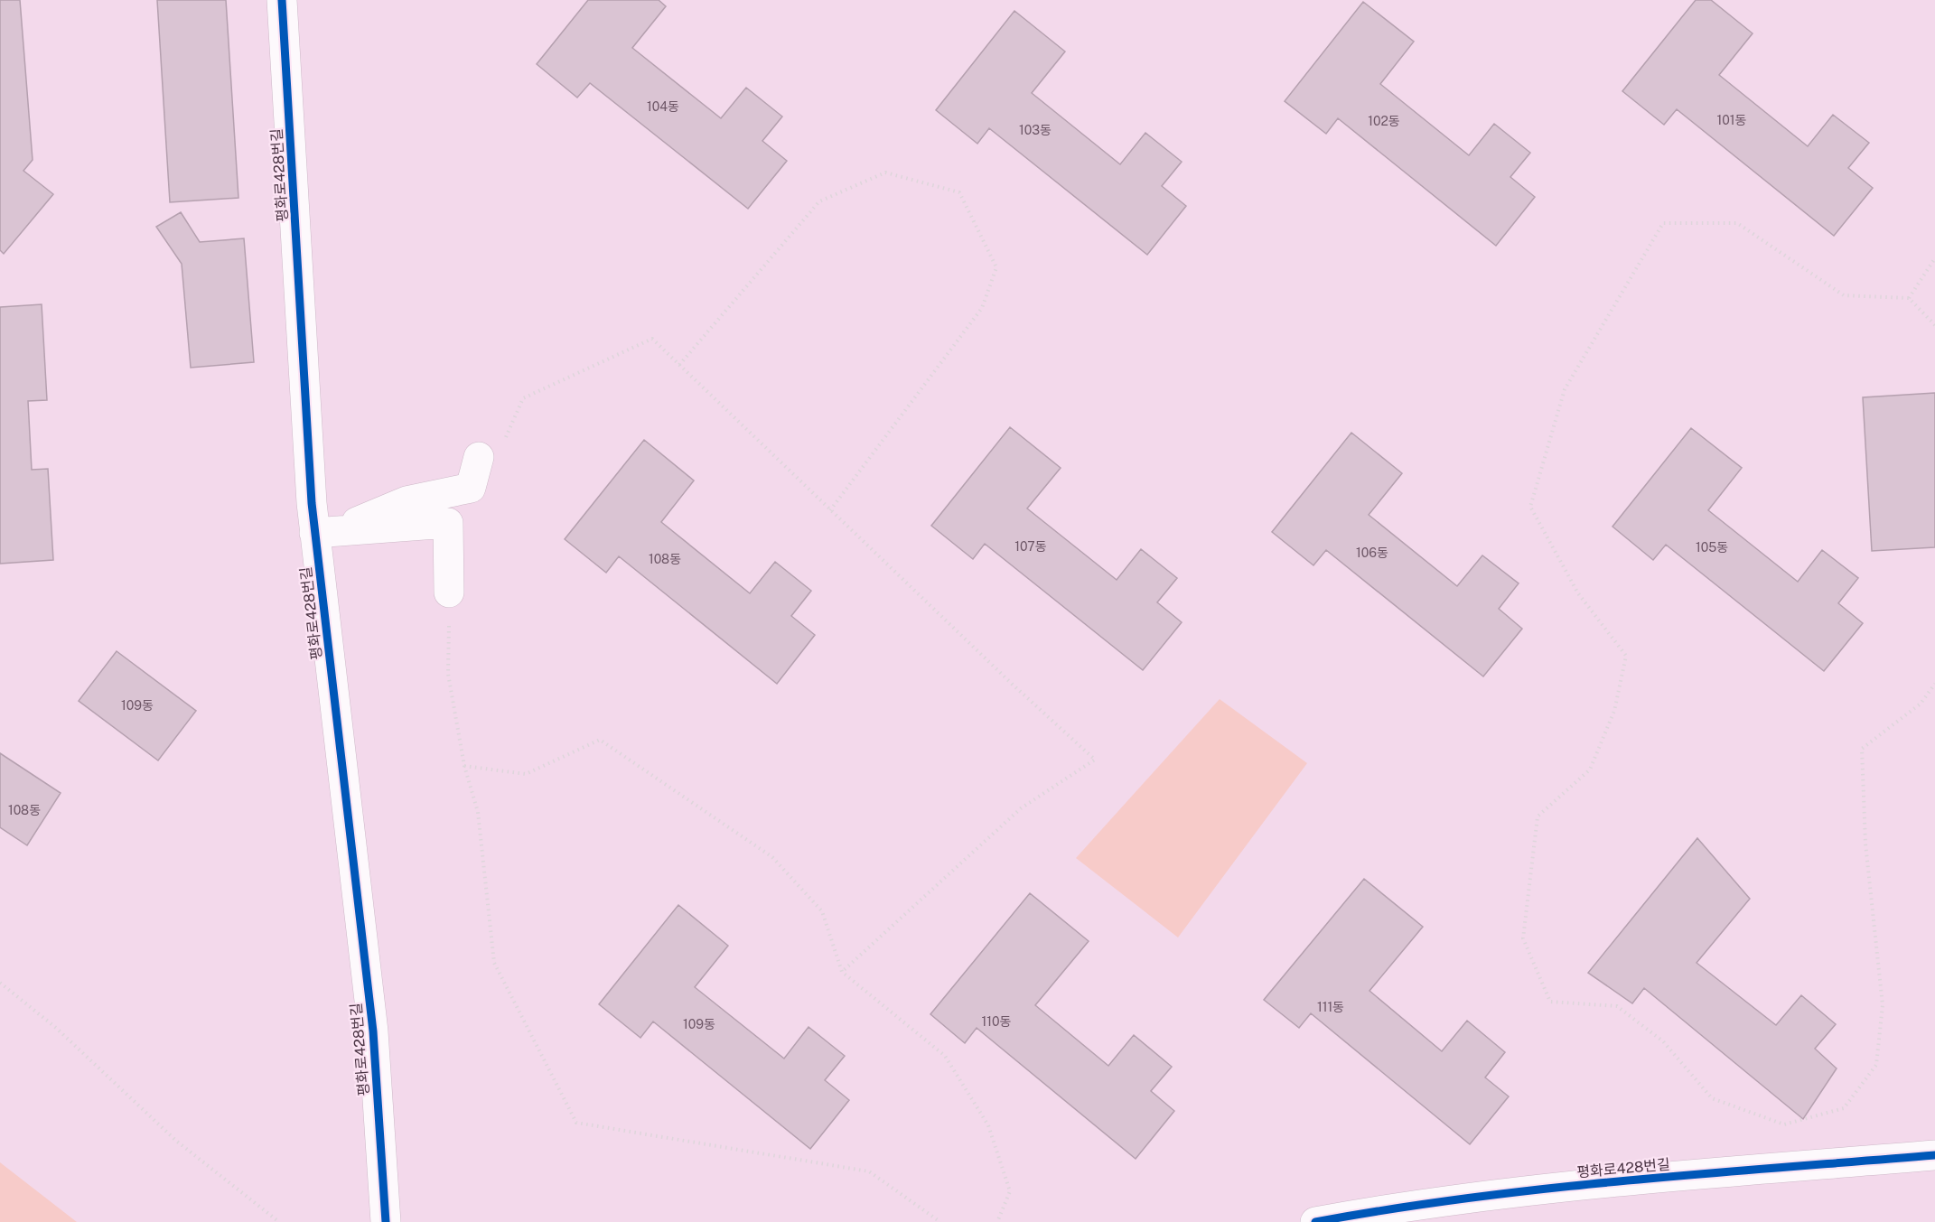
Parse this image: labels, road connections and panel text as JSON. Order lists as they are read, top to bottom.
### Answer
{
  "streets": {
    "street": ["평화로428번길"]
  },
  "house_numbers": [
    "104동",
    "101동",
    "102동",
    "103동",
    "107동",
    "105동",
    "106동",
    "108동",
    "109동",
    "108동",
    "111동",
    "110동",
    "109동"
  ]
}
